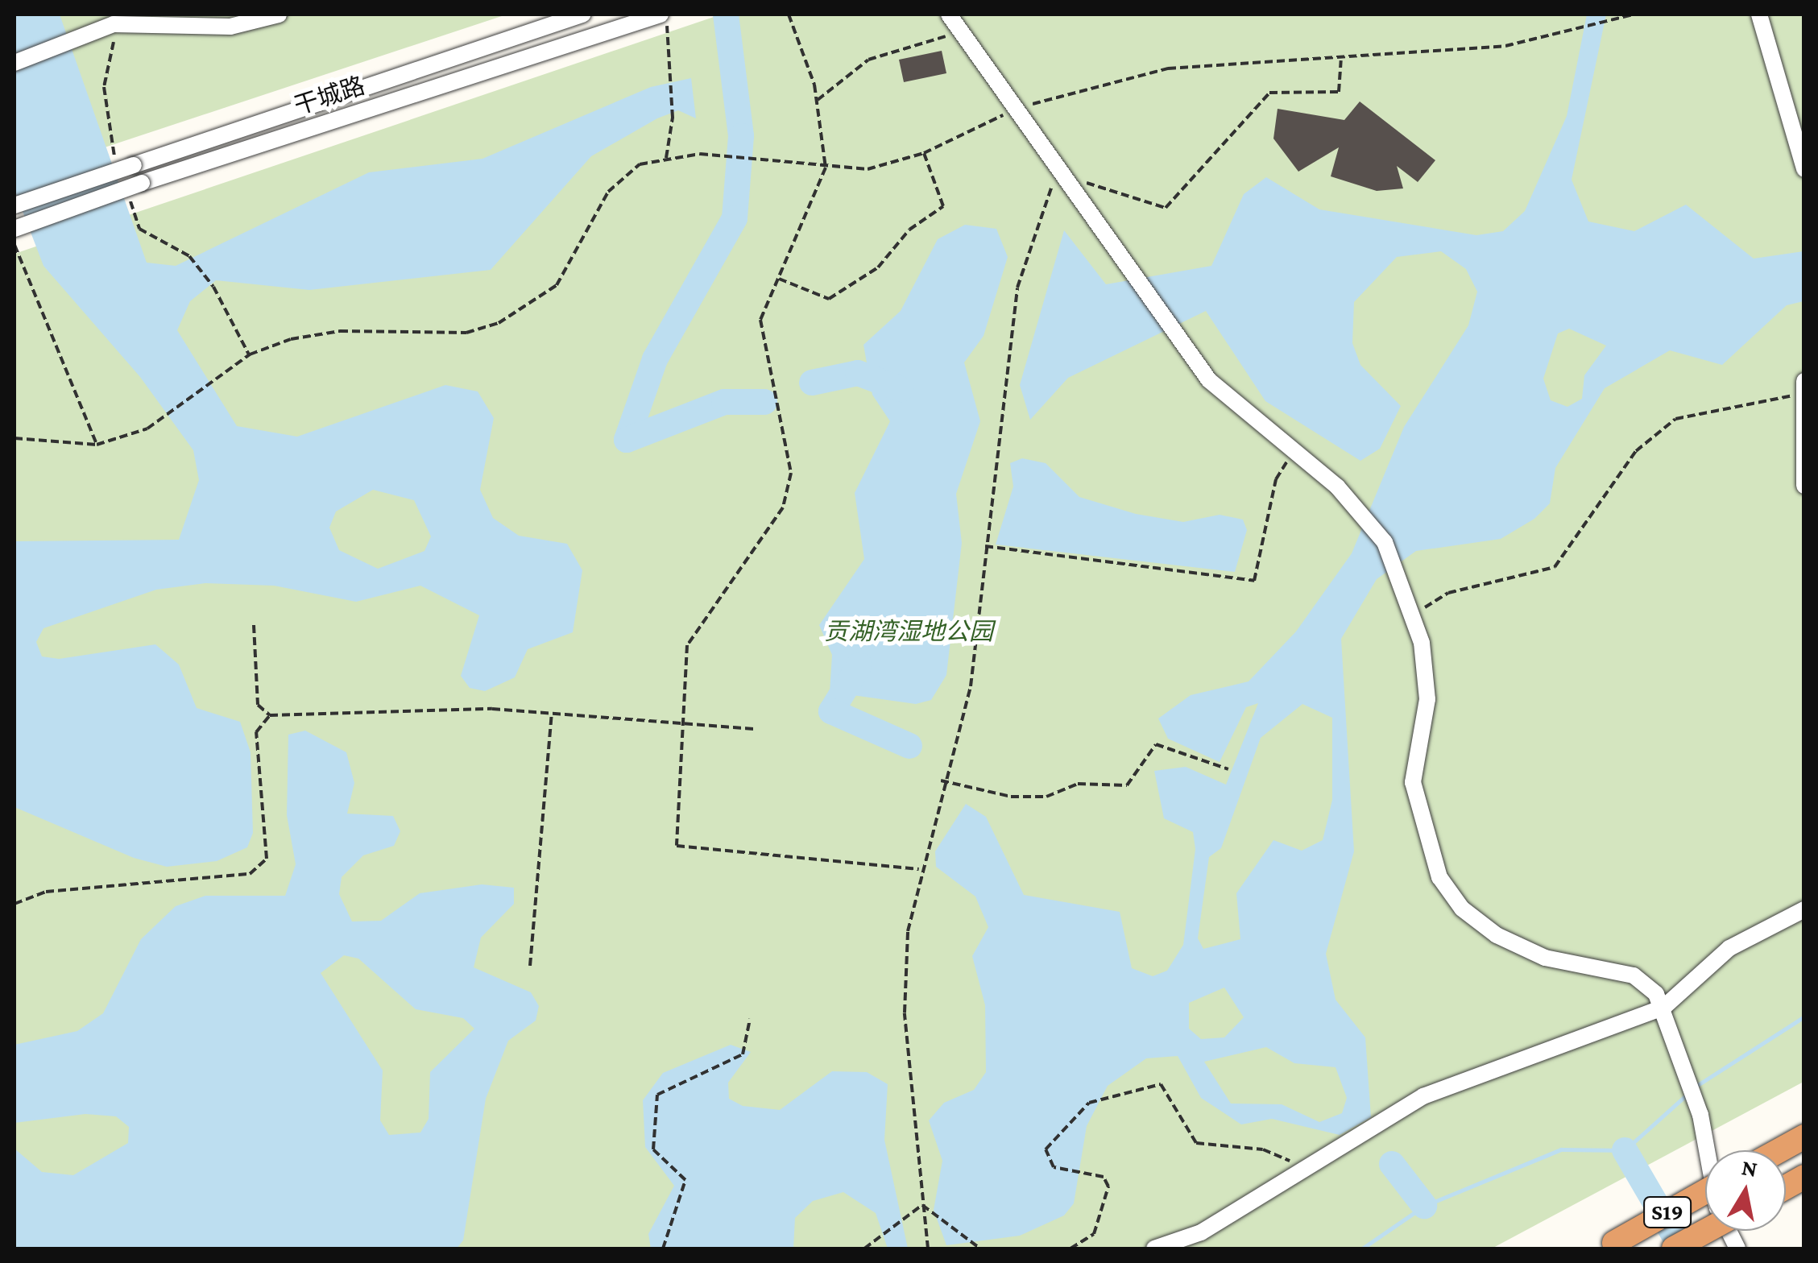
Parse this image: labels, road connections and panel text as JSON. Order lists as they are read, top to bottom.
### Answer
{
  "streets": {
    "highway": ["S19"],
    "street": ["干城路"]
  },
  "parks": ["贡湖湾湿地公园"],
  "north": "top"
}
